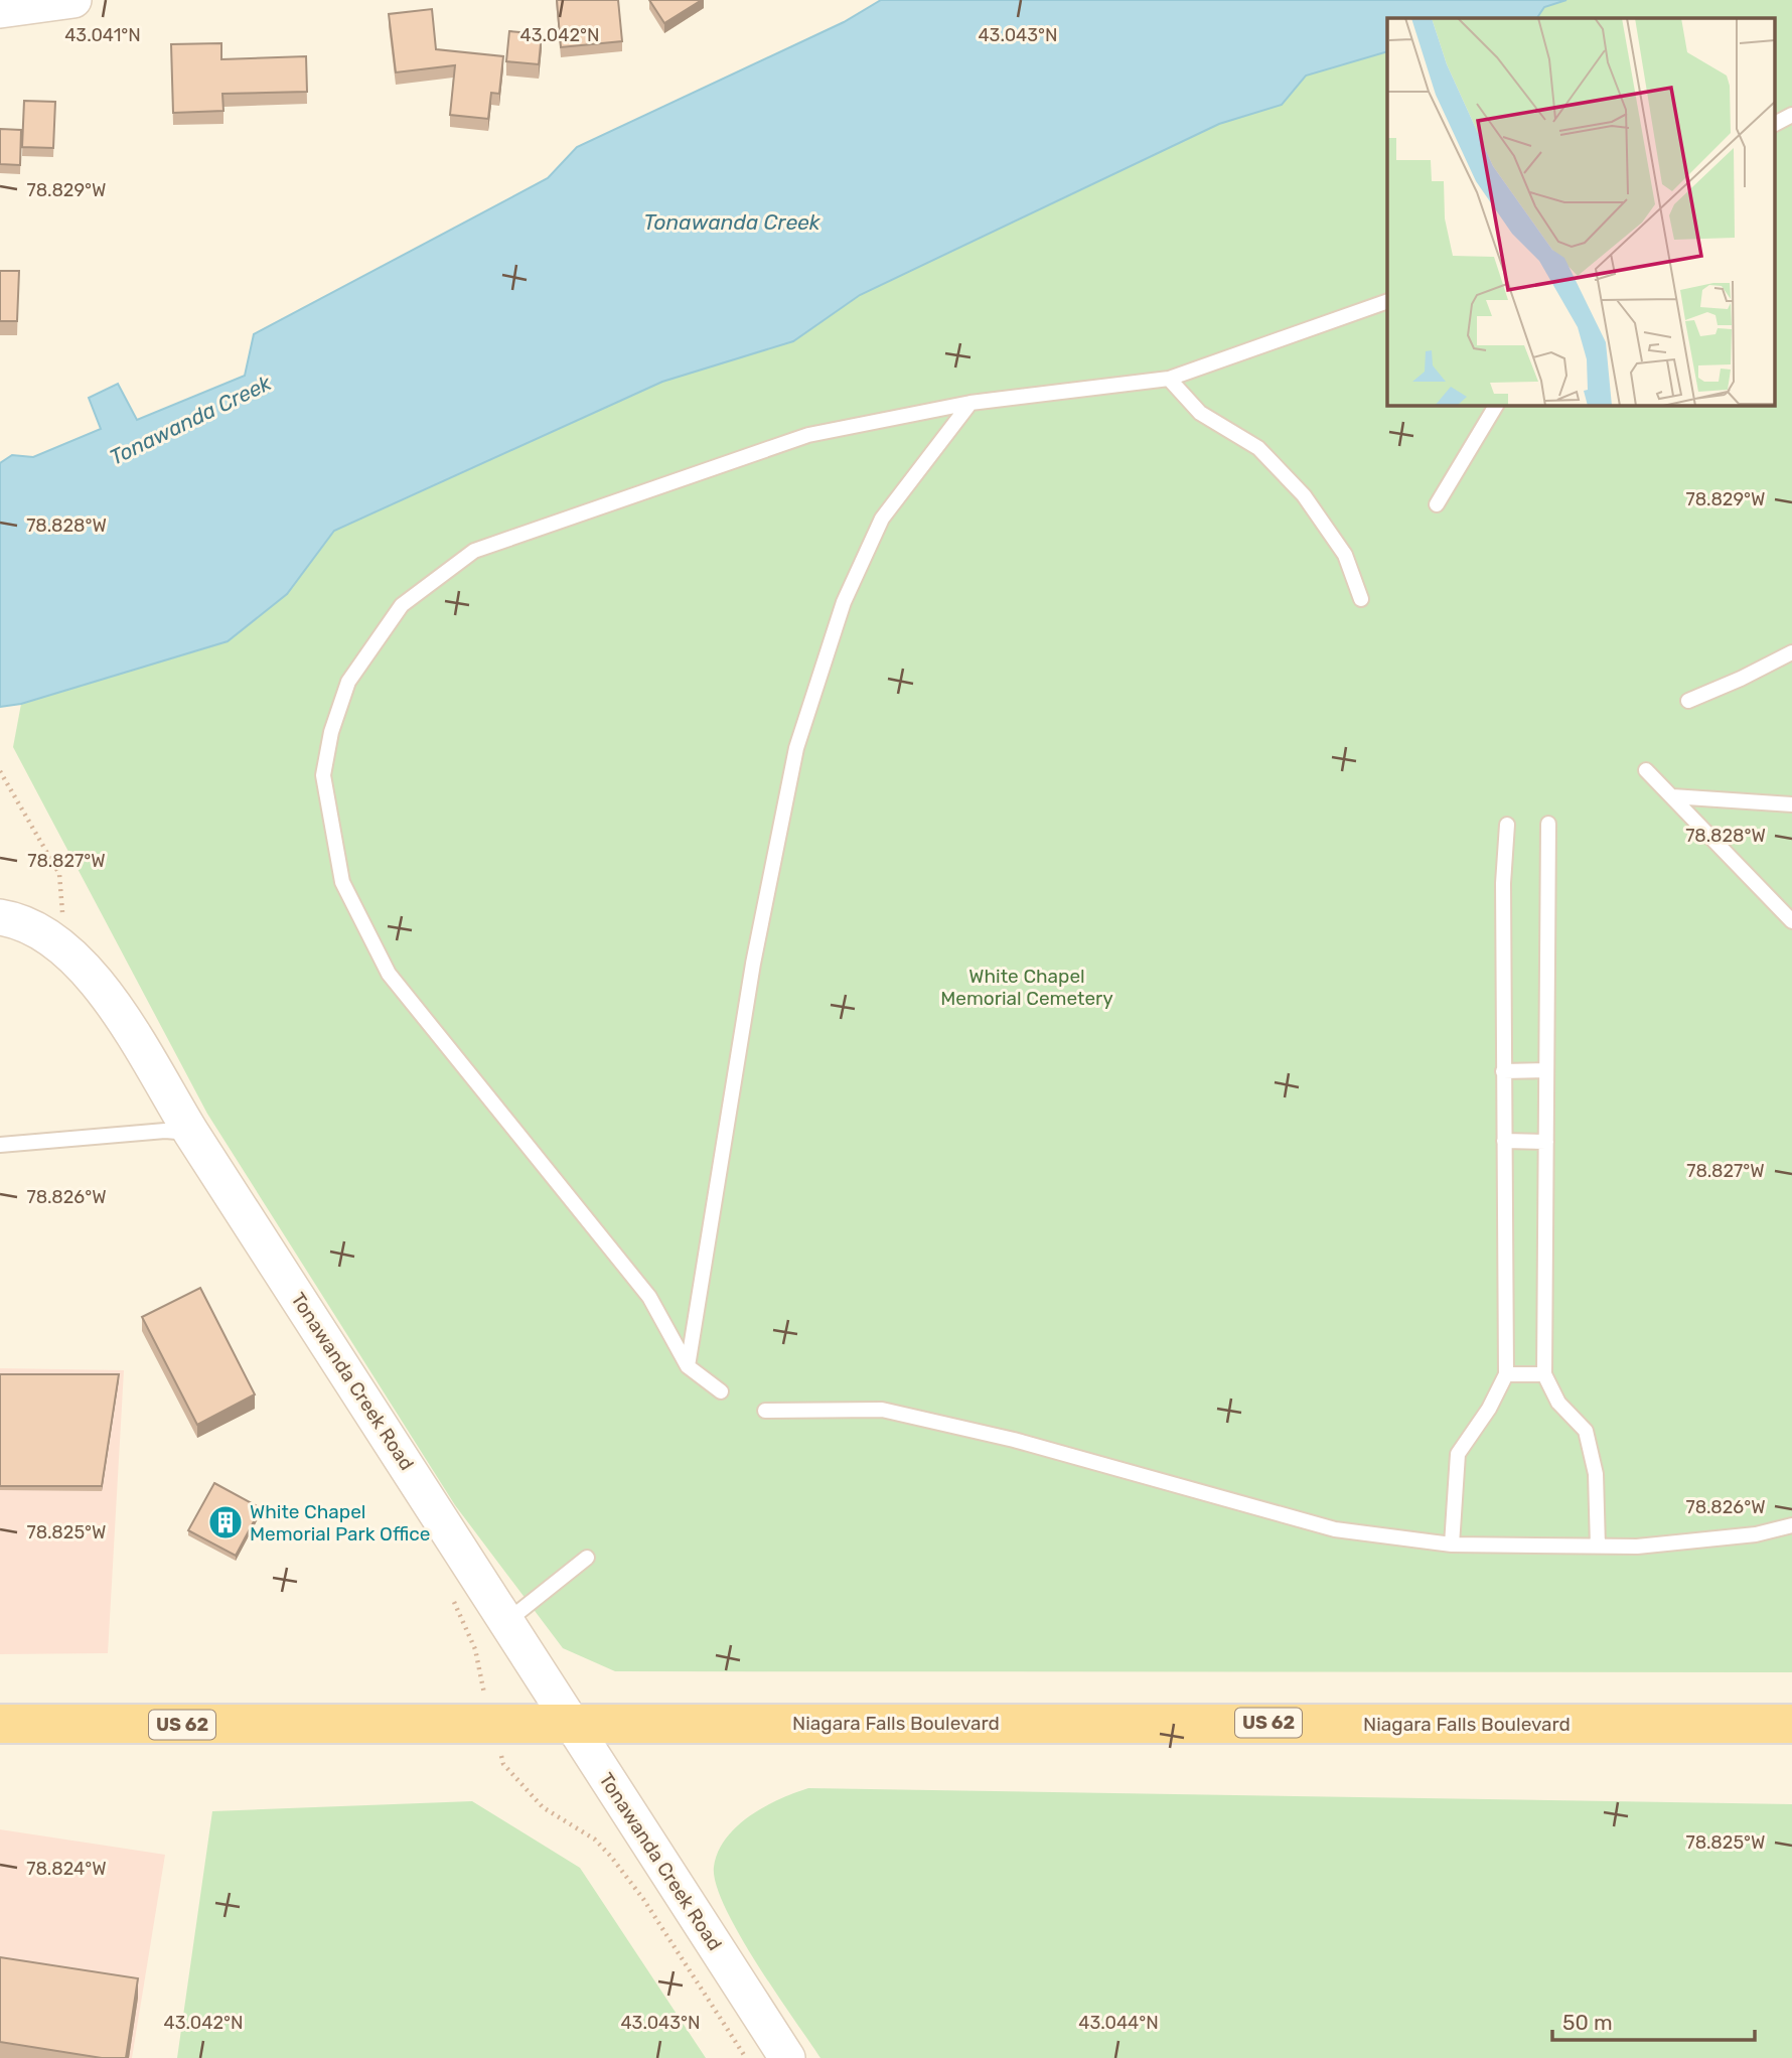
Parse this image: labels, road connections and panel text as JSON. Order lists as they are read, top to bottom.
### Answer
{
  "streets": {
    "main road": ["Niagara Falls Boulevard", "US 62"],
    "street": ["Tonawanda Creek Road"]
  },
  "crossings": [
    ["Tonawanda Creek Road", "Niagara Falls Boulevard"]
  ],
  "water": ["Tonawanda Creek"],
  "parks": ["White Chapel Memorial Cemetery"],
  "places": {
    "building": ["White Chapel Memorial Park Office"]
  },
  "scale_bar": "50 m",
  "coordinates": [
    "43.041°N",
    "43.042°N",
    "43.043°N",
    "78.829°W",
    "78.828°W",
    "78.827°W",
    "78.826°W",
    "78.825°W",
    "78.824°W",
    "43.044°N"
  ]
}
